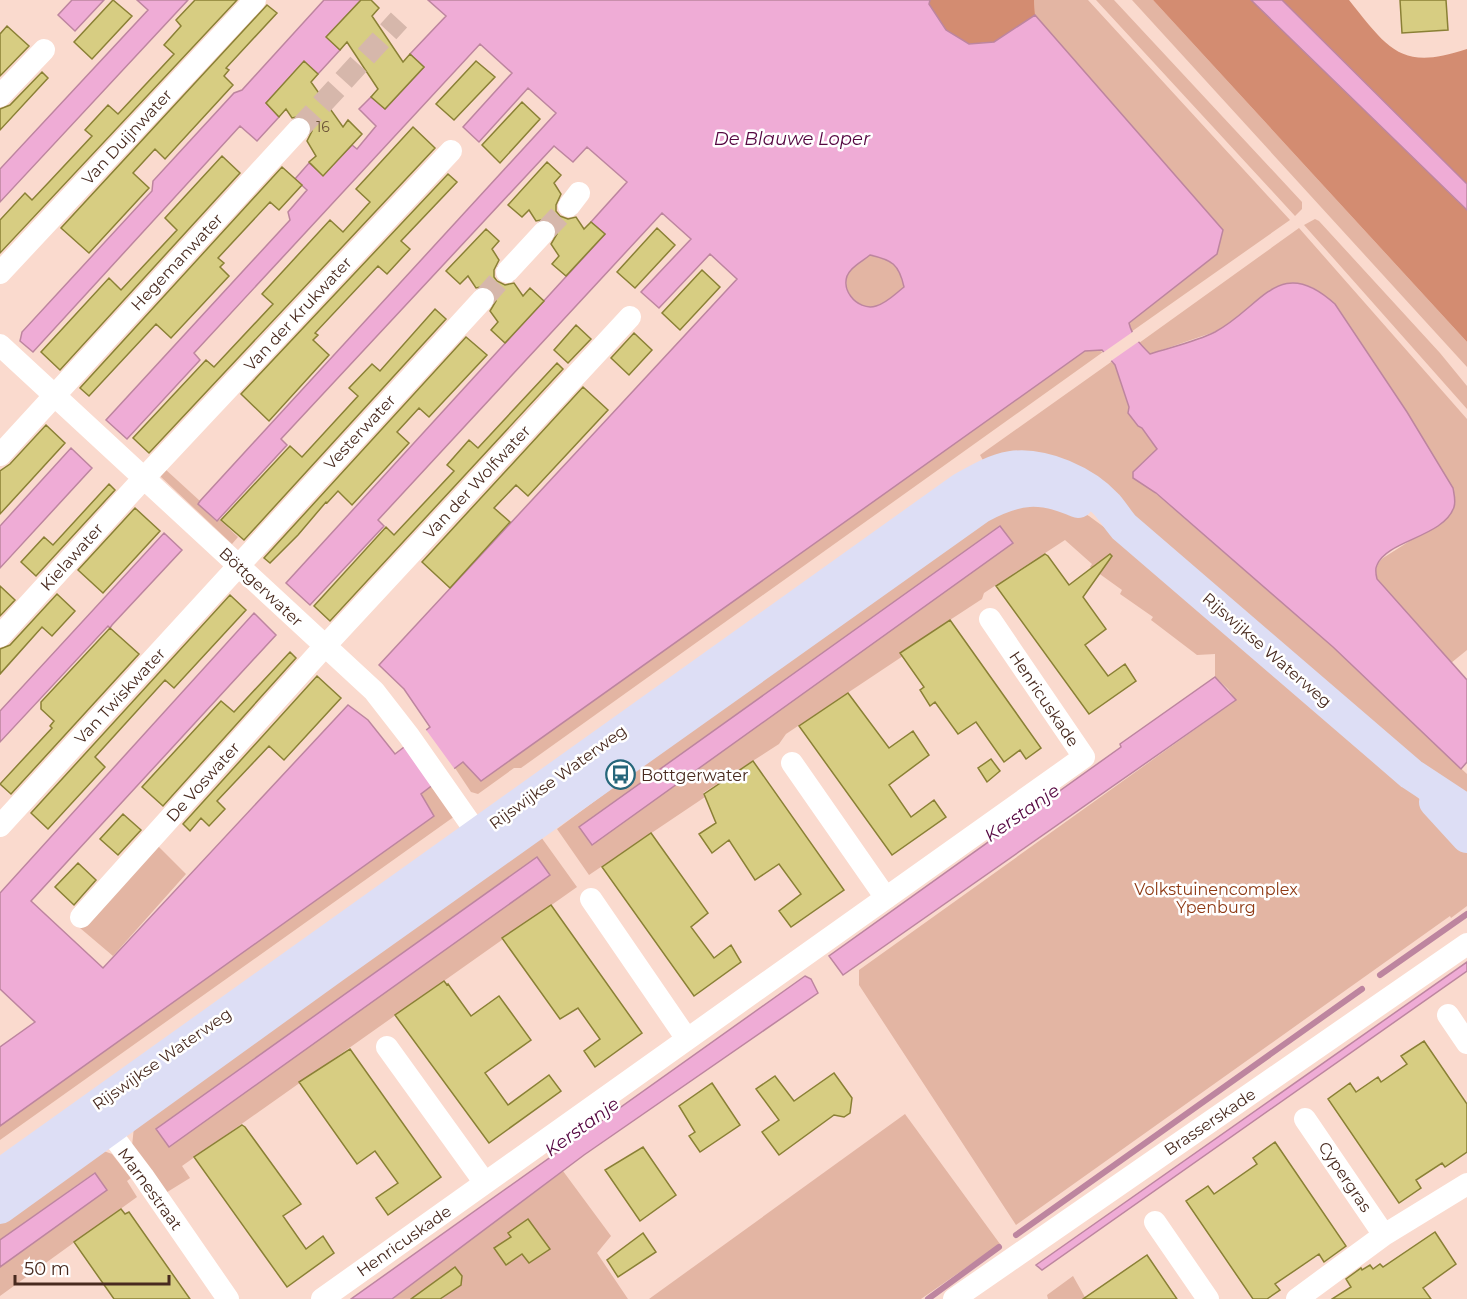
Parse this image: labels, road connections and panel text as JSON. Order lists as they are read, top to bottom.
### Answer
{
  "streets": {
    "main road": ["Rijswijkse Waterweg"],
    "street": [
      "Van Duijnwater",
      "Hegemanwater",
      "Van der Krukwater",
      "Vesterwater",
      "Van der Wolfwater",
      "Kielawater",
      "Böttgerwater",
      "Van Twiskwater",
      "Henricuskade",
      "De Voswater",
      "Brasserskade",
      "Cypergras",
      "Marnestraat"
    ]
  },
  "crossings": [
    ["Hegemanwater", "Böttgerwater"],
    ["Van der Krukwater", "Kielawater"],
    ["Van der Krukwater", "Böttgerwater"],
    ["Vesterwater", "Böttgerwater"],
    ["Vesterwater", "Van Twiskwater"],
    ["Van der Wolfwater", "Böttgerwater"],
    ["Van der Wolfwater", "De Voswater"],
    ["Kielawater", "Böttgerwater"],
    ["Böttgerwater", "Rijswijkse Waterweg"],
    ["Böttgerwater", "Van Twiskwater"],
    ["Böttgerwater", "De Voswater"],
    ["Rijswijkse Waterweg", "Marnestraat"]
  ],
  "water": ["De Blauwe Loper", "Kerstanje"],
  "parks": ["Volkstuinencomplex Ypenburg"],
  "places": {
    "bus stop": ["Bottgerwater"]
  },
  "house_numbers": ["16"],
  "scale_bar": "50 m"
}
